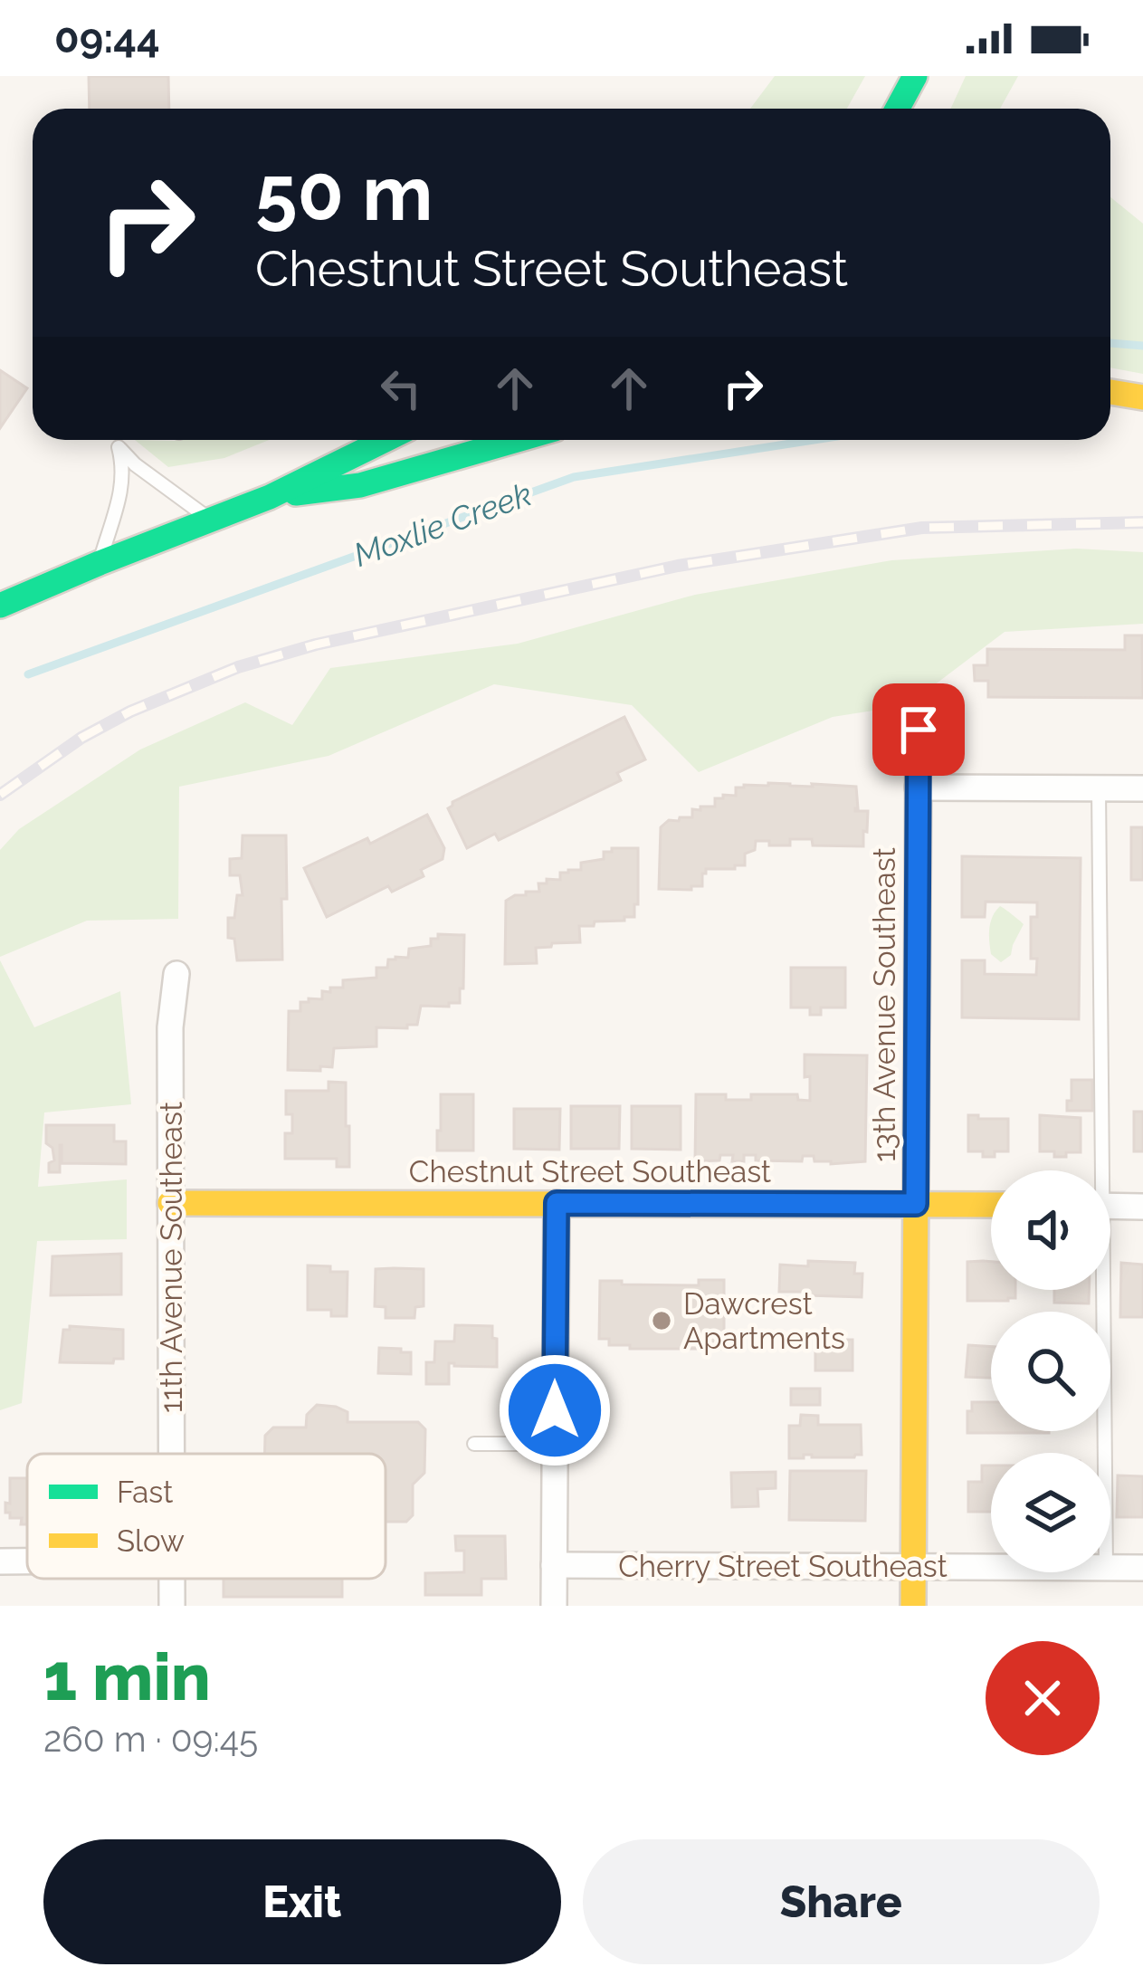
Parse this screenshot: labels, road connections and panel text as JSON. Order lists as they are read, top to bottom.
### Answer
{
  "streets": {
    "street": [
      "13th Avenue Southeast",
      "Chestnut Street Southeast",
      "11th Avenue Southeast",
      "Cherry Street Southeast"
    ]
  },
  "crossings": [
    ["13th Avenue Southeast", "Chestnut Street Southeast"],
    ["13th Avenue Southeast", "Cherry Street Southeast"],
    ["Chestnut Street Southeast", "11th Avenue Southeast"]
  ],
  "water": ["Moxlie Creek"],
  "places": ["Dawcrest Apartments"],
  "legend": ["Fast", "Slow"],
  "page": {
    "status": "09:44",
    "turn": ["50 m", "Chestnut Street Southeast"],
    "heading": ["1 min", "260 m · 09:45"],
    "buttons": ["Exit", "Share"]
  }
}
